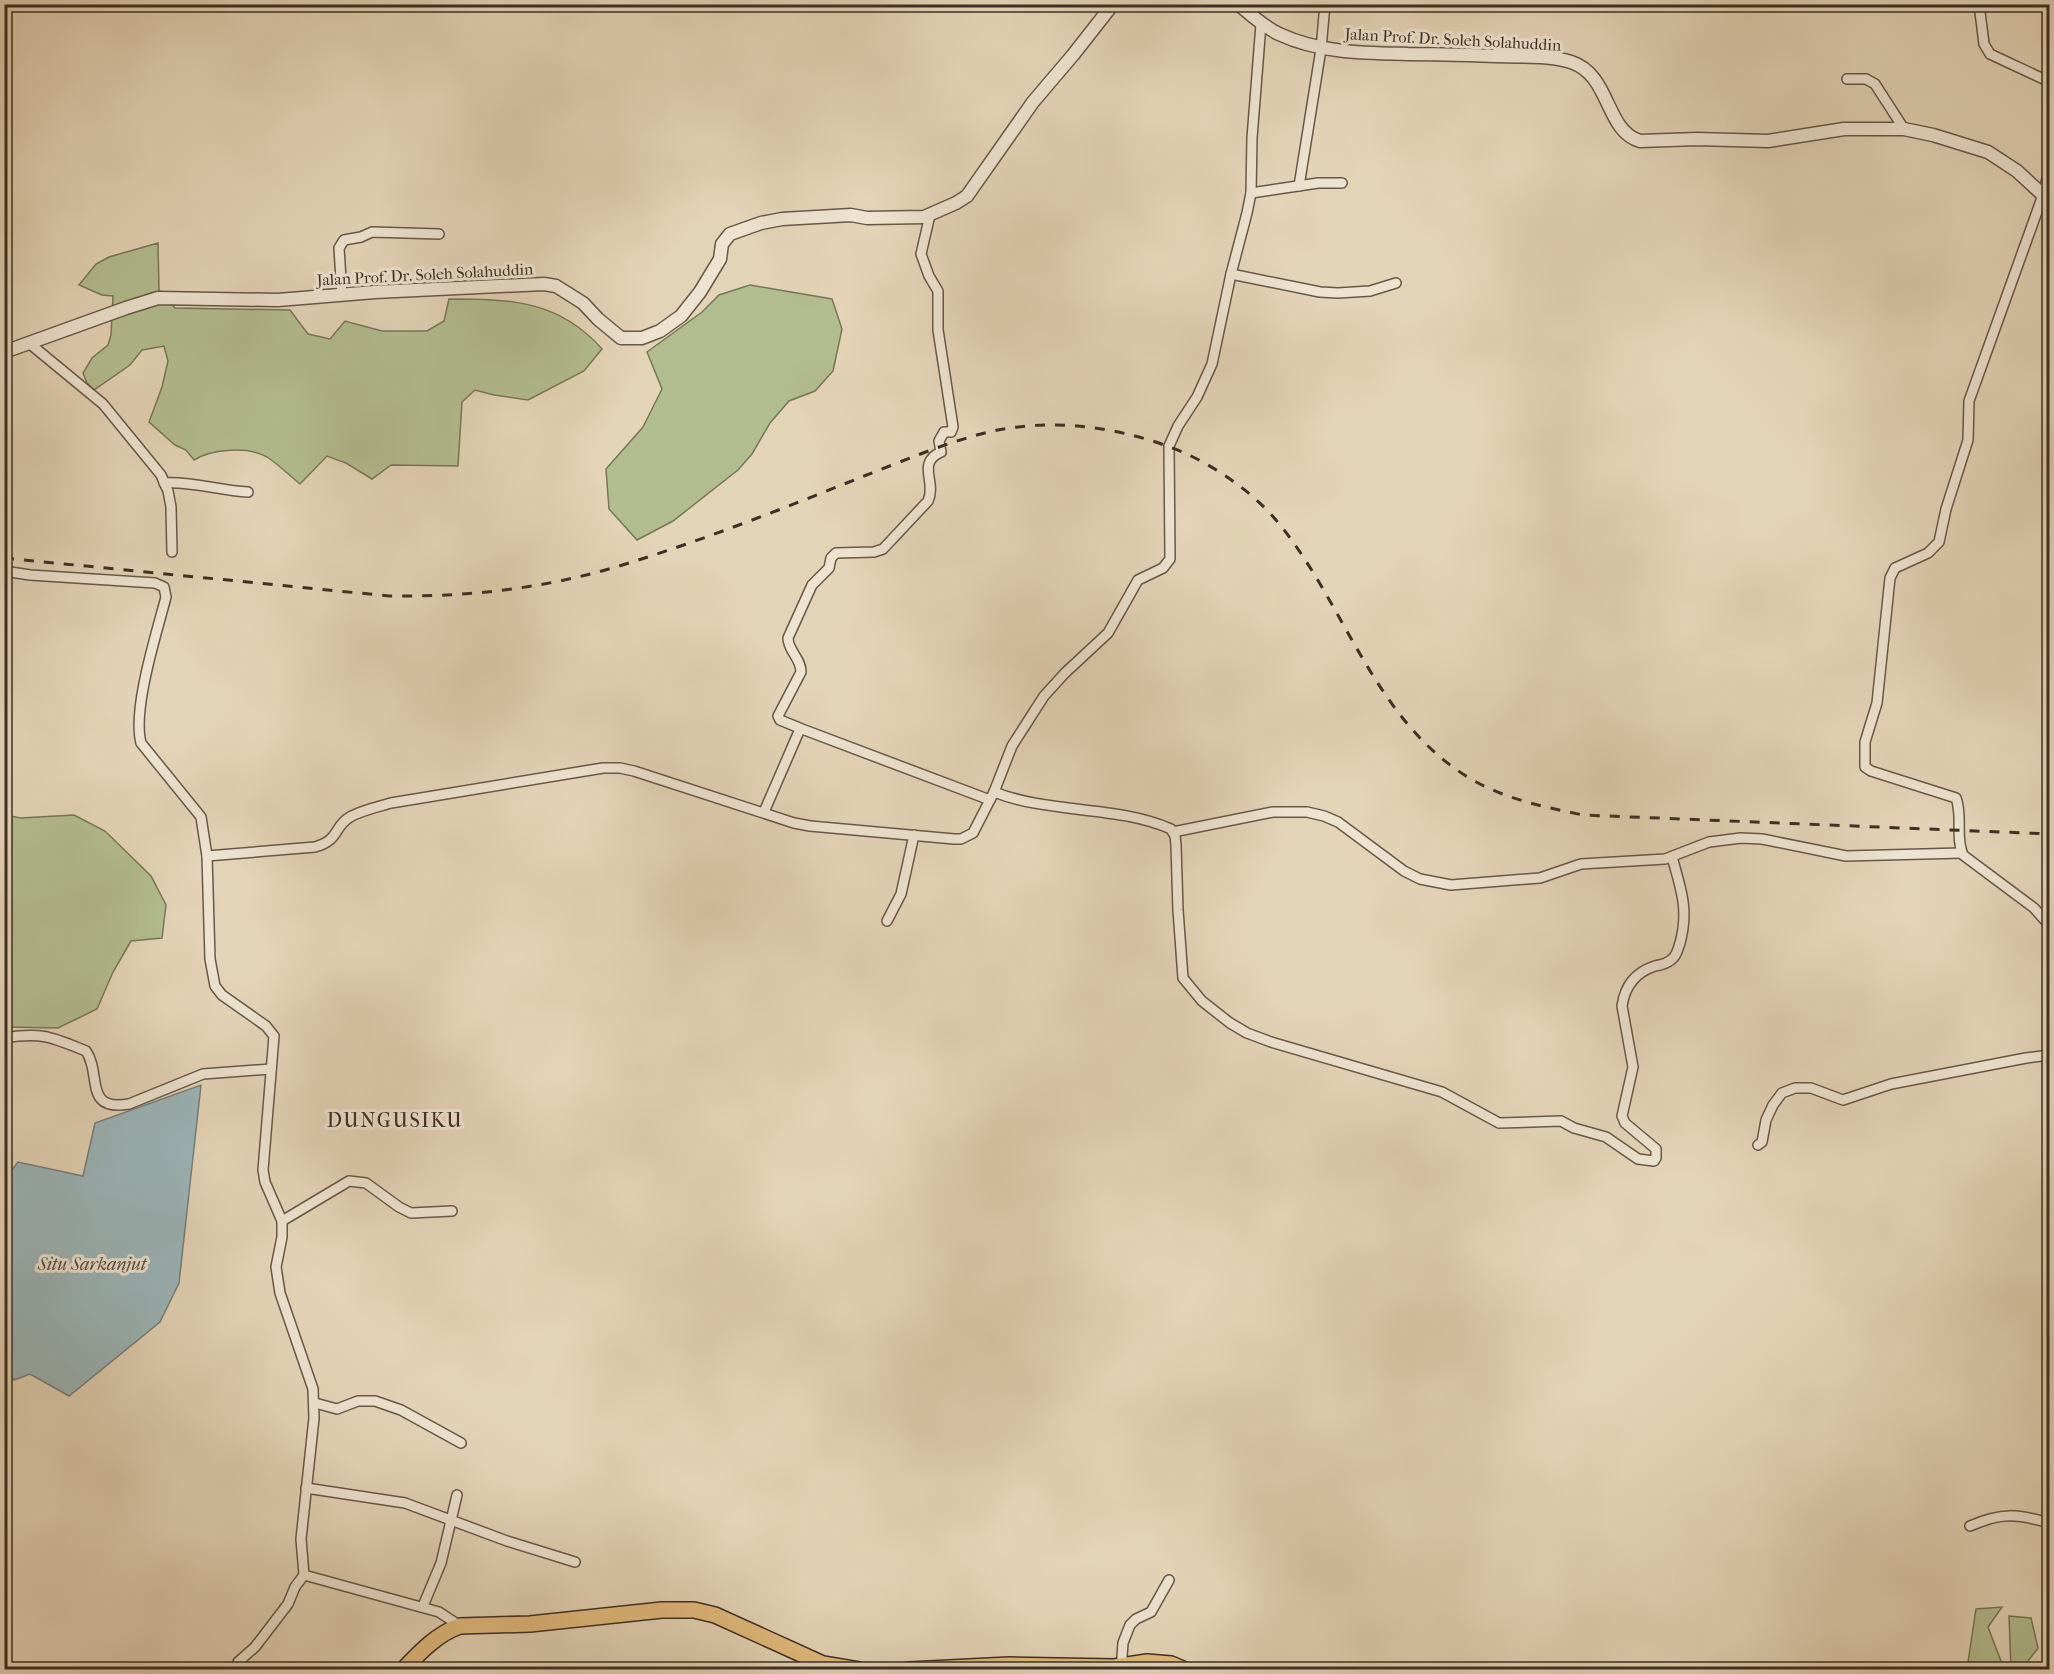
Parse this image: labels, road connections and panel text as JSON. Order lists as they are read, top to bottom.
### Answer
{
  "streets": {
    "street": ["Jalan Prof. Dr. Soleh Solahuddin"]
  },
  "districts": ["DUNGUSIKU"],
  "water": ["Situ Sarkanjut"]
}
